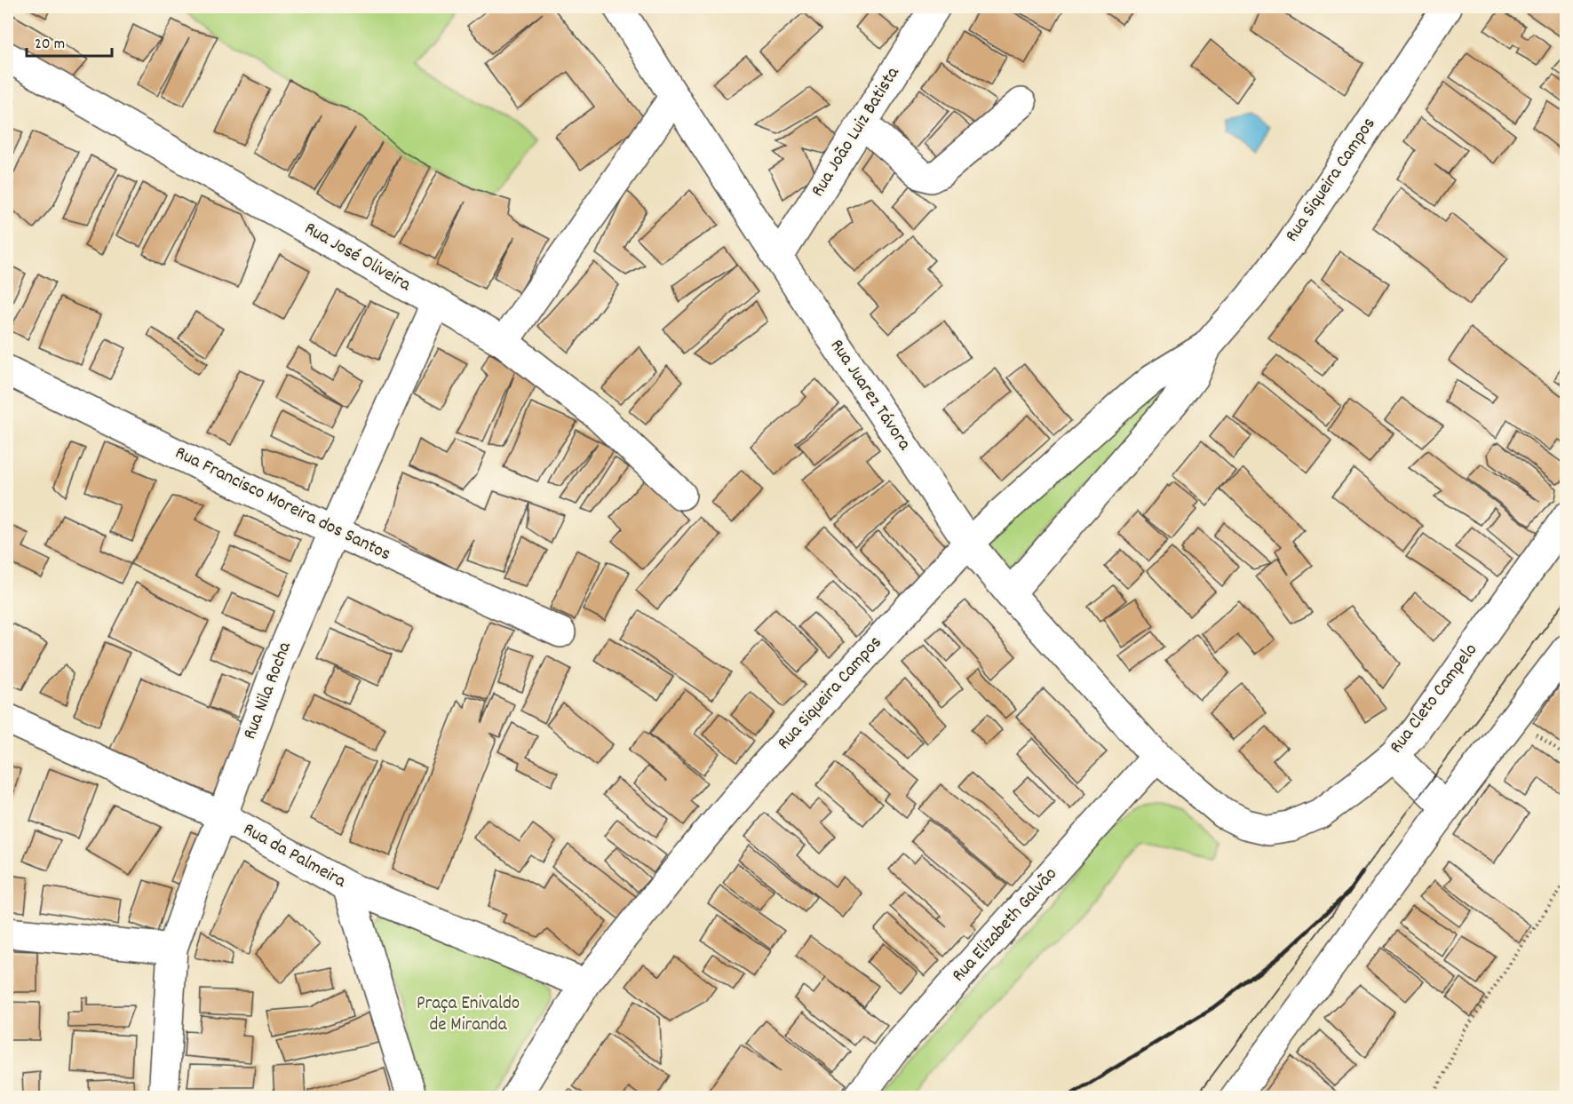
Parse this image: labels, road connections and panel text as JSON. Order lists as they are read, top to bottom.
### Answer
{
  "streets": {
    "street": [
      "Rua João Luiz Batista",
      "Rua Siqueira Campos",
      "Rua José Oliveira",
      "Rua Juarez Távora",
      "Rua Francisco Moreira dos Santos",
      "Rua Nila Rocha",
      "Rua Cleto Campelo",
      "Rua da Palmeira",
      "Rua Elizabeth Galvão"
    ]
  },
  "crossings": [
    ["Rua João Luiz Batista", "Rua Juarez Távora"],
    ["Rua Siqueira Campos", "Rua Juarez Távora"],
    ["Rua Siqueira Campos", "Rua da Palmeira"],
    ["Rua José Oliveira", "Rua Nila Rocha"],
    ["Rua Juarez Távora", "Rua Cleto Campelo"],
    ["Rua Juarez Távora", "Rua Elizabeth Galvão"],
    ["Rua Francisco Moreira dos Santos", "Rua Nila Rocha"],
    ["Rua Nila Rocha", "Rua da Palmeira"],
    ["Rua Cleto Campelo", "Rua Elizabeth Galvão"]
  ],
  "parks": ["Praça Enivaldo de Miranda"],
  "scale_bar": "20 m"
}
